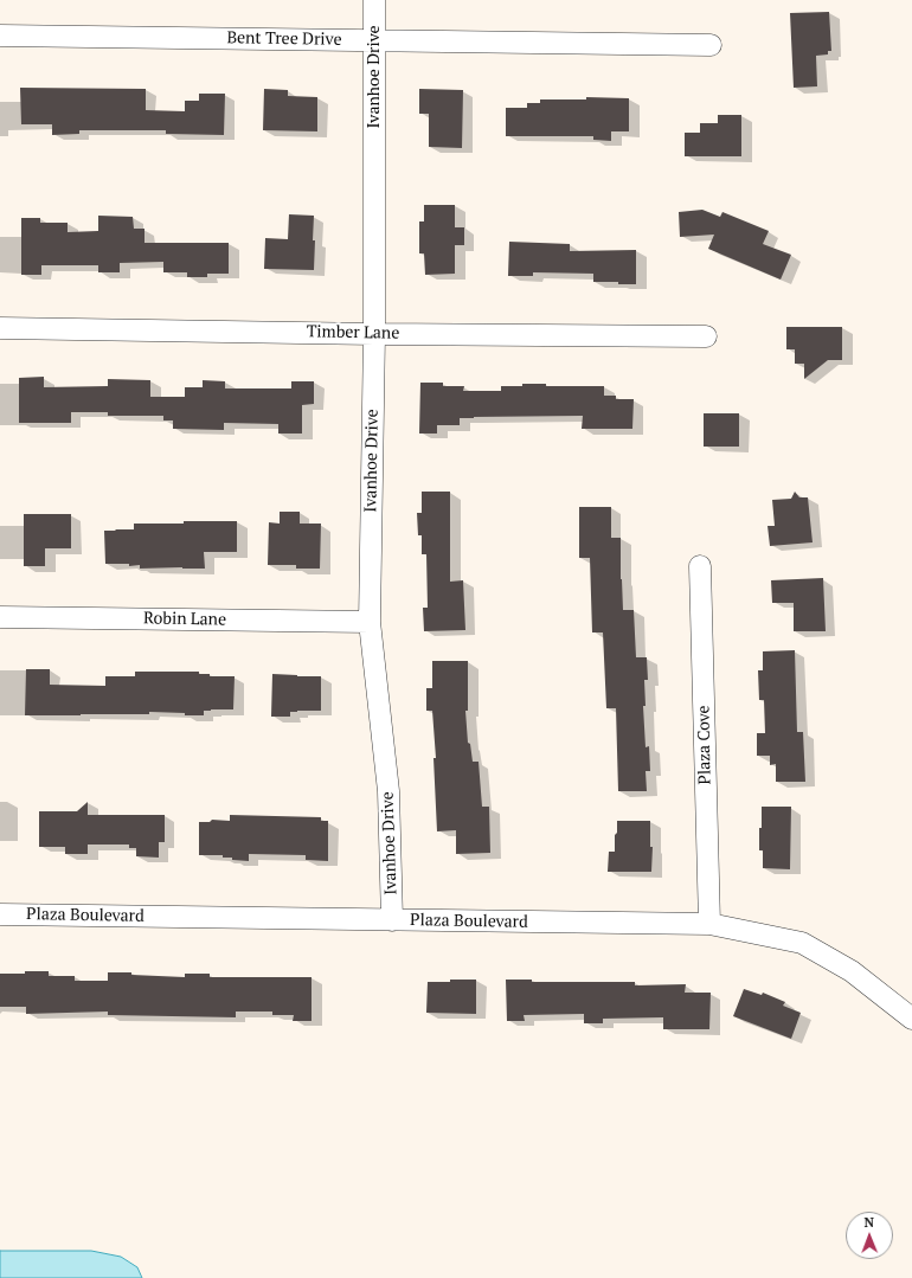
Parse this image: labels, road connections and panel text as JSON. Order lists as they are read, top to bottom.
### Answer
{
  "streets": {
    "street": [
      "Bent Tree Drive",
      "Ivanhoe Drive",
      "Timber Lane",
      "Robin Lane",
      "Plaza Cove",
      "Plaza Boulevard"
    ]
  },
  "crossings": [
    ["Bent Tree Drive", "Ivanhoe Drive"],
    ["Ivanhoe Drive", "Timber Lane"],
    ["Ivanhoe Drive", "Robin Lane"],
    ["Ivanhoe Drive", "Plaza Boulevard"],
    ["Plaza Cove", "Plaza Boulevard"]
  ],
  "north": "top"
}
